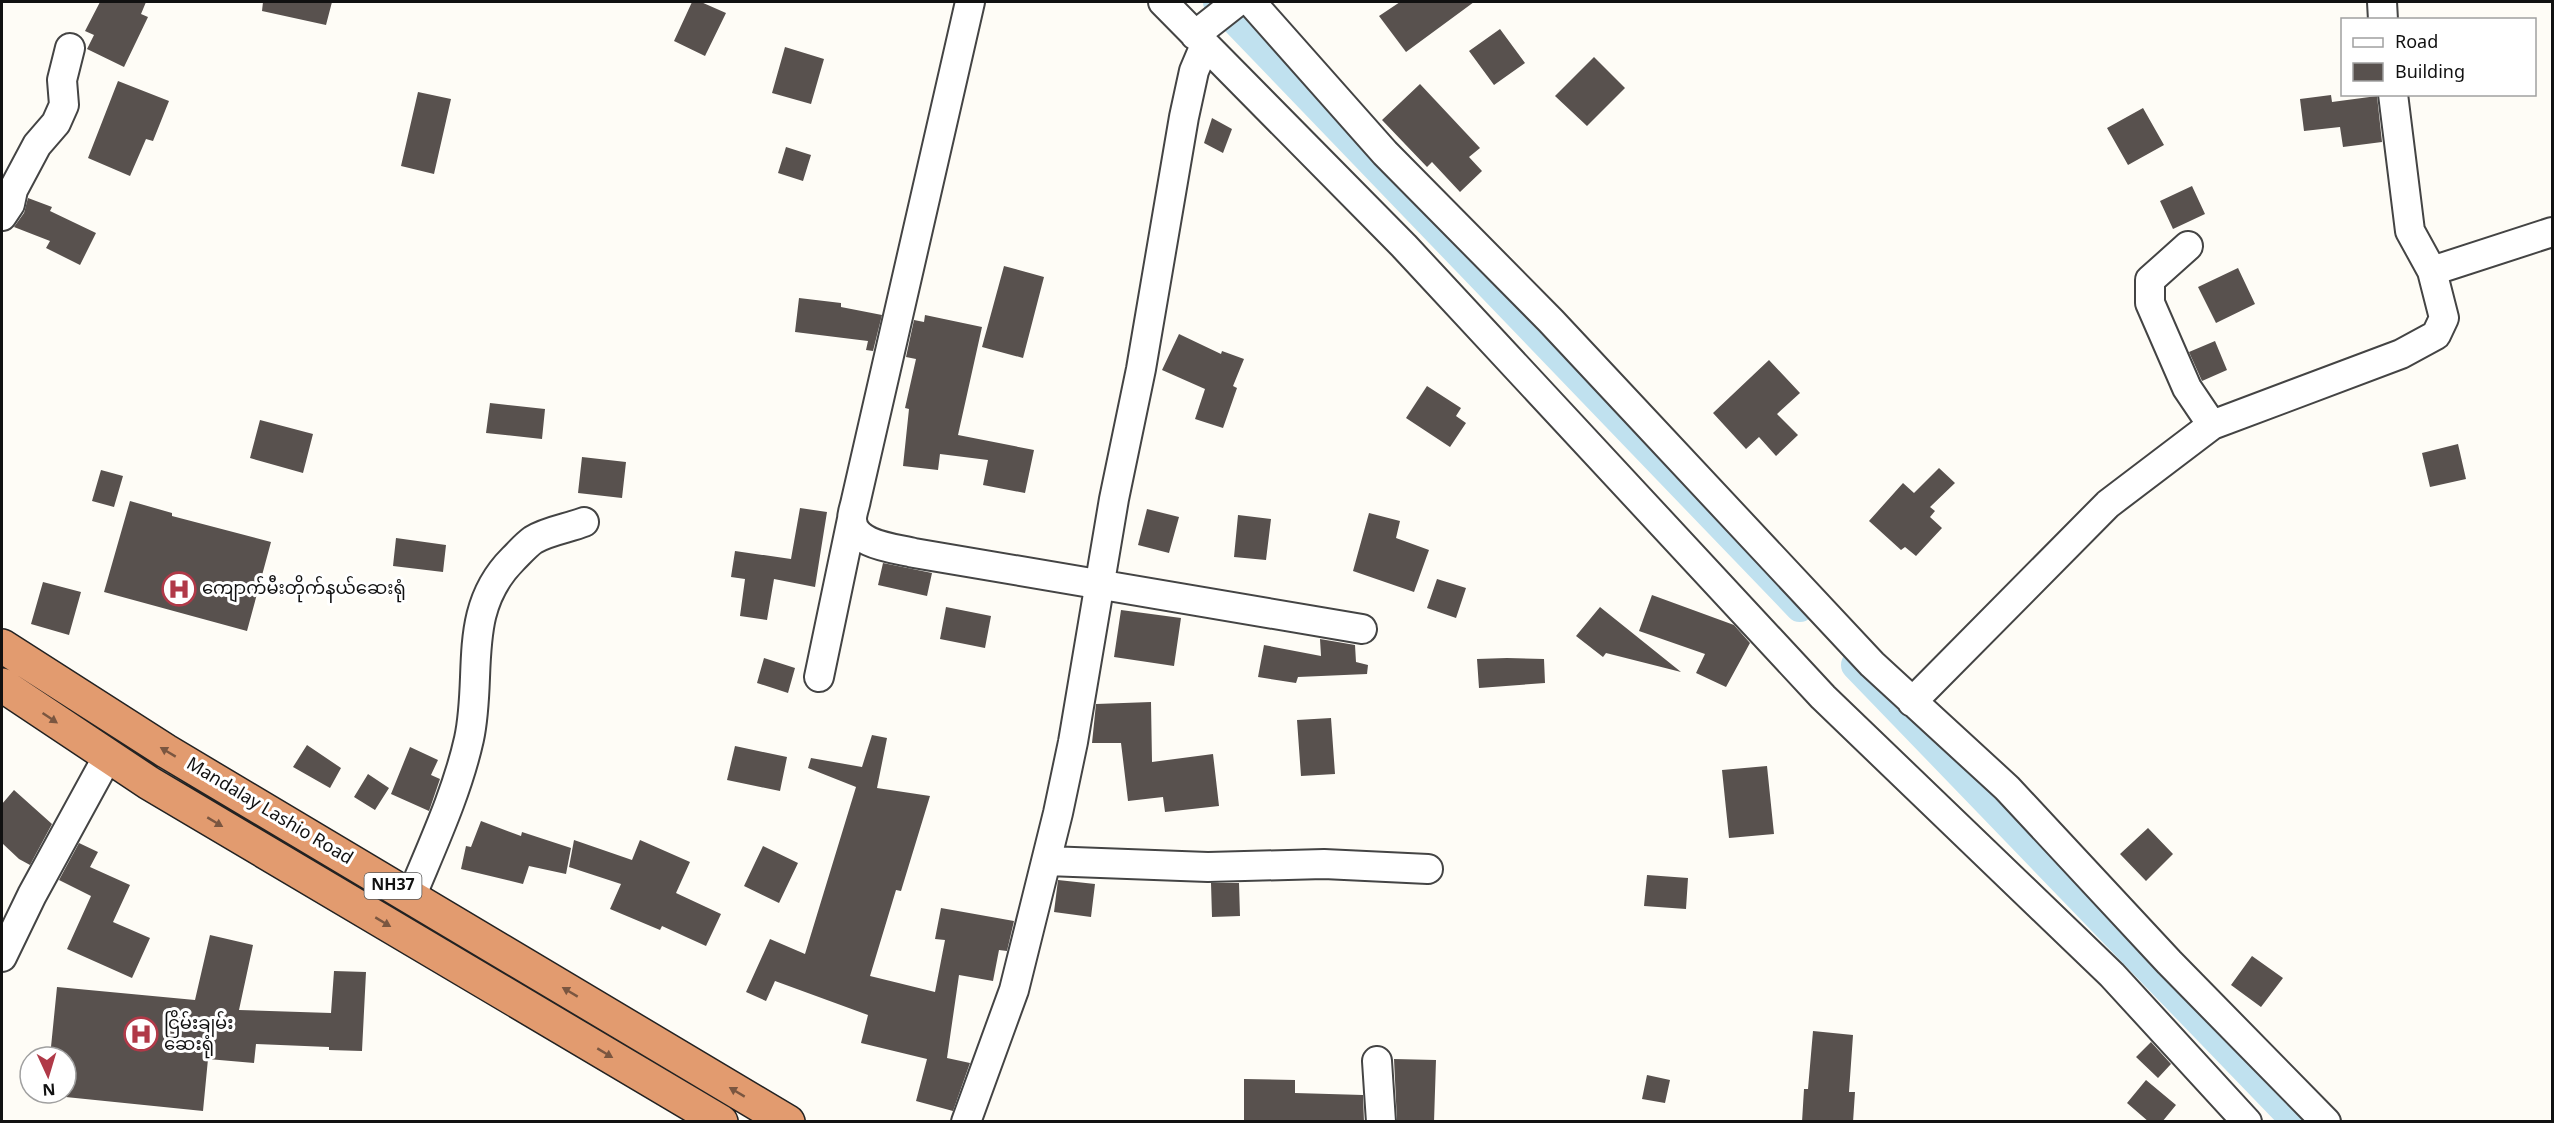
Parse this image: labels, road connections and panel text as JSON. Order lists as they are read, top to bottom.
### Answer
{
  "streets": {
    "highway": ["Mandalay Lashio Road", "NH37"]
  },
  "places": {
    "hospital": ["ကျောက်မီးတိုက်နယ်ဆေးရုံ", "ငြိမ်းချမ်း ဆေးရုံ"]
  },
  "legend": ["Road", "Building"],
  "north": "bottom"
}
